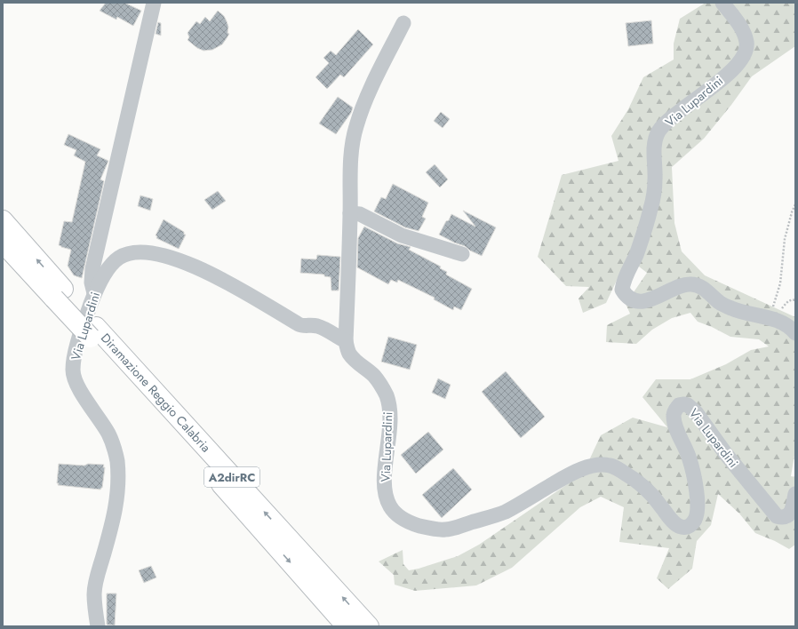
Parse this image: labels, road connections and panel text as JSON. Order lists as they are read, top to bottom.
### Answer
{
  "streets": {
    "highway": ["Diramazione Reggio Calabria", "A2dirRC"],
    "street": ["Via Lupardini"]
  }
}
